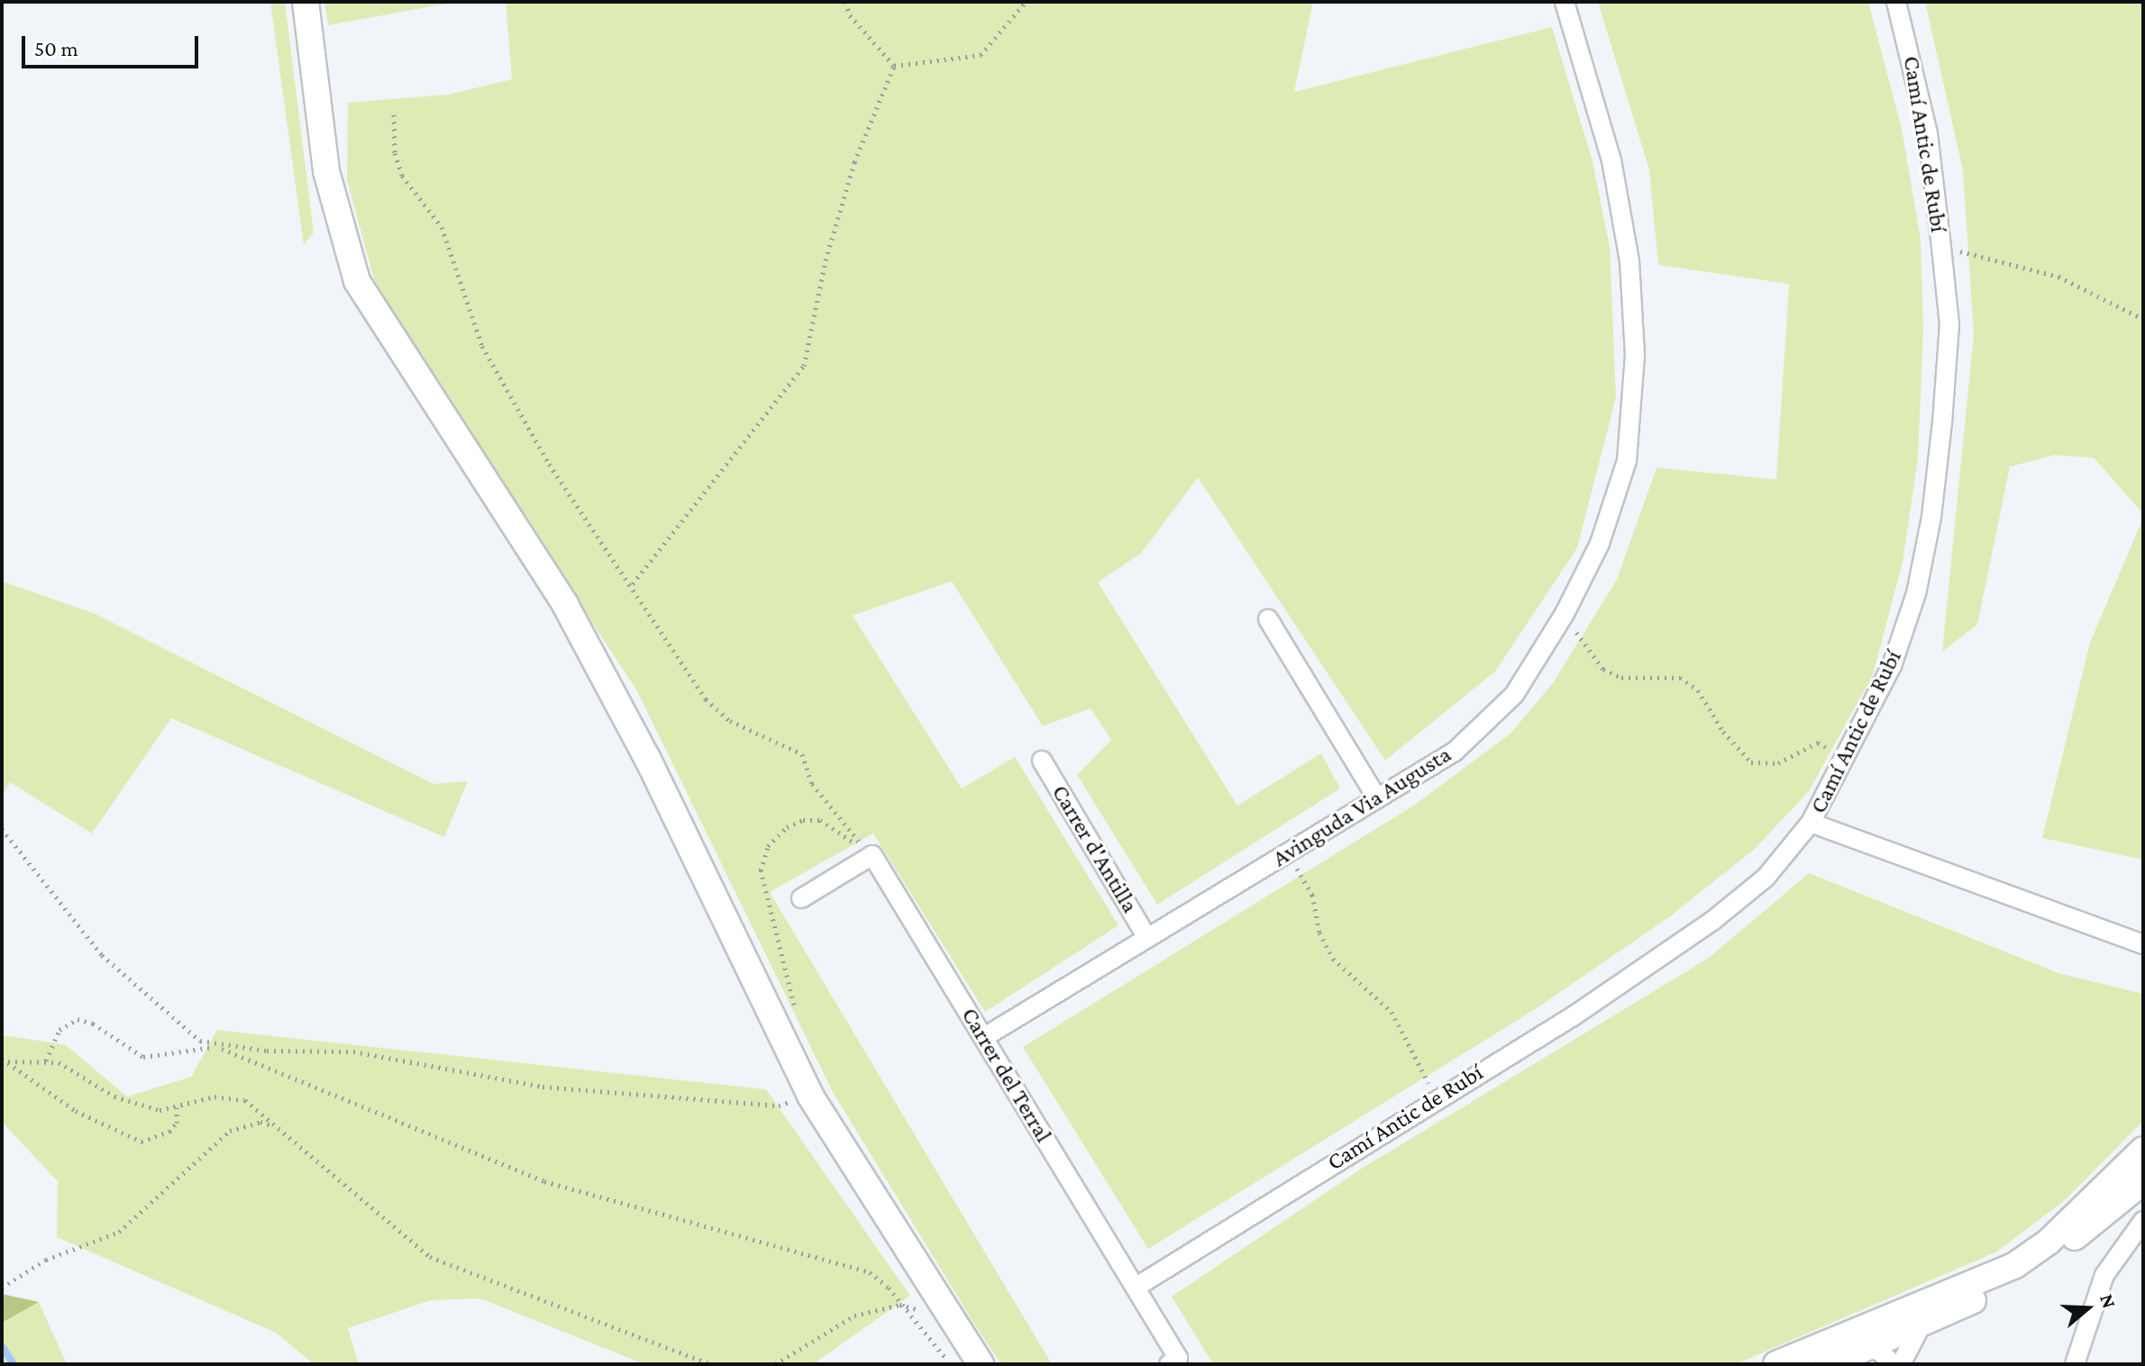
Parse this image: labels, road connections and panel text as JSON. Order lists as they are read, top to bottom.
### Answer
{
  "streets": {
    "street": [
      "Camí Antic de Rubí",
      "Avinguda Via Augusta",
      "Carrer d'Antilla",
      "Carrer del Terral"
    ]
  },
  "crossings": [
    ["Camí Antic de Rubí", "Carrer del Terral"],
    ["Avinguda Via Augusta", "Carrer d'Antilla"],
    ["Avinguda Via Augusta", "Carrer del Terral"]
  ],
  "scale_bar": "50 m",
  "north": "right"
}
